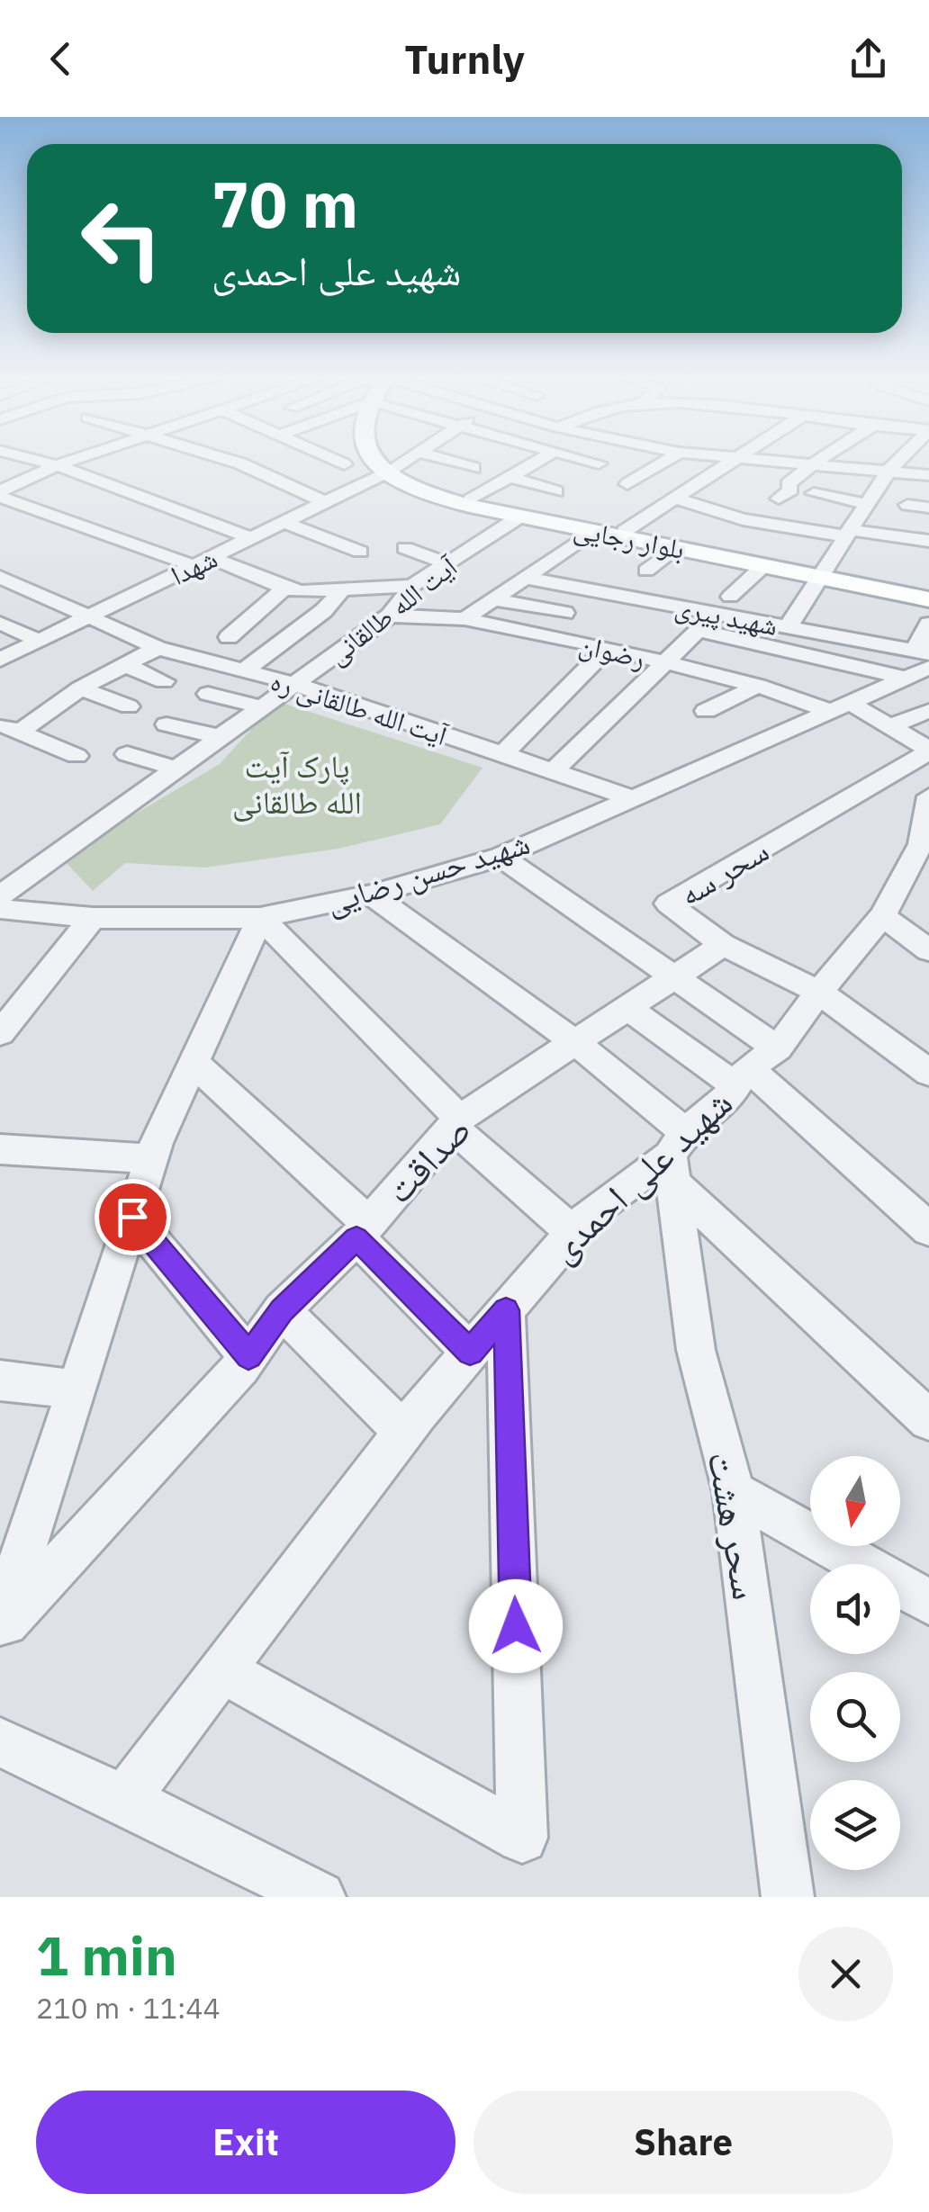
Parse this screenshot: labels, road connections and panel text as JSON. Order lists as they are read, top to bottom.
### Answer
{
  "streets": {
    "main road": ["بلوار رجایی"],
    "street": [
      "شهدا",
      "آیت الله طالقانی",
      "شهید پیری",
      "رضوان",
      "آیت الله طالقانی ره",
      "شهید حسن رضایی",
      "سحر سه",
      "صداقت",
      "شهید علی احمدی",
      "سحر هشت"
    ]
  },
  "crossings": [
    ["بلوار رجایی", "شهدا"],
    ["بلوار رجایی", "آیت الله طالقانی"],
    ["شهدا", "آیت الله طالقانی ره"],
    ["آیت الله طالقانی", "رضوان"],
    ["آیت الله طالقانی", "آیت الله طالقانی ره"],
    ["شهید پیری", "شهید حسن رضایی"],
    ["رضوان", "شهید حسن رضایی"],
    ["رضوان", "سحر سه"],
    ["آیت الله طالقانی ره", "شهید حسن رضایی"],
    ["سحر سه", "صداقت"],
    ["سحر سه", "شهید علی احمدی"],
    ["شهید علی احمدی", "سحر هشت"]
  ],
  "parks": ["پارک آیت الله طالقانی"],
  "north": "bottom",
  "page": {
    "header": "Turnly",
    "turn": ["70 m", "شهید علی احمدی"],
    "heading": ["1 min", "210 m · 11:44"],
    "buttons": ["Exit", "Share"]
  }
}
